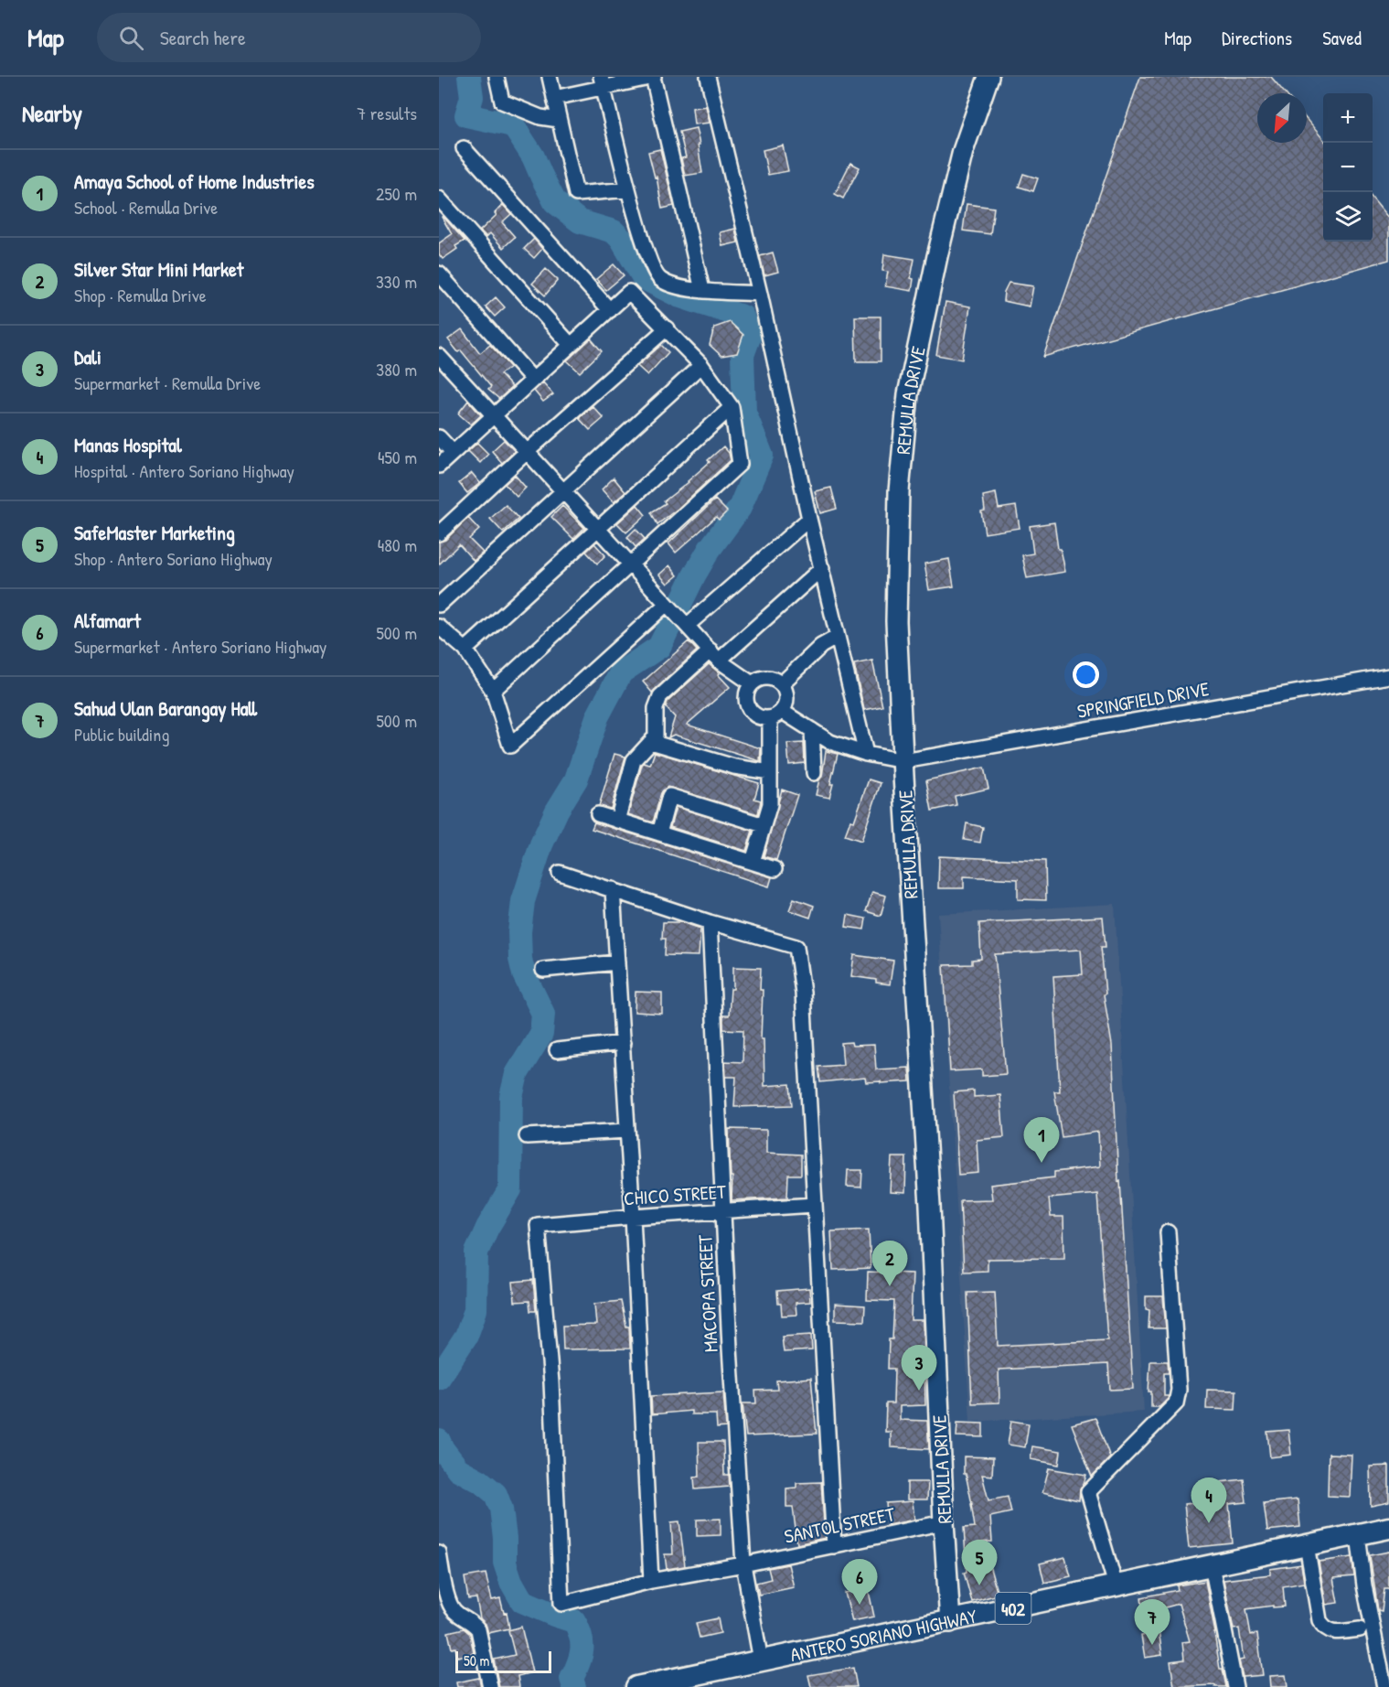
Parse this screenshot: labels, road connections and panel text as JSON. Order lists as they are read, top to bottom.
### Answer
{
  "streets": {
    "main road": ["REMULLA DRIVE", "402", "ANTERO SORIANO HIGHWAY"],
    "street": [
      "SPRINGFIELD DRIVE",
      "CHICO STREET",
      "MACOPA STREET",
      "SANTOL STREET"
    ]
  },
  "crossings": [
    ["REMULLA DRIVE", "SPRINGFIELD DRIVE"],
    ["REMULLA DRIVE", "SANTOL STREET"],
    ["REMULLA DRIVE", "ANTERO SORIANO HIGHWAY"],
    ["CHICO STREET", "MACOPA STREET"],
    ["CHICO STREET", "SANTOL STREET"],
    ["MACOPA STREET", "SANTOL STREET"],
    ["MACOPA STREET", "ANTERO SORIANO HIGHWAY"]
  ],
  "scale_bar": "50 m",
  "north": "bottom left",
  "page": {
    "header": "Map",
    "search": "Search here",
    "nav": ["Map", "Directions", "Saved"],
    "heading": ["Nearby", "7 results"],
    "map_buttons": ["+", "−"],
    "list": [
      {
        "mark": "1",
        "name": "Amaya School of Home Industries",
        "note": "School · Remulla Drive",
        "value": "250 m"
      },
      {
        "mark": "2",
        "name": "Silver Star Mini Market",
        "note": "Shop · Remulla Drive",
        "value": "330 m"
      },
      {
        "mark": "3",
        "name": "Dali",
        "note": "Supermarket · Remulla Drive",
        "value": "380 m"
      },
      {
        "mark": "4",
        "name": "Manas Hospital",
        "note": "Hospital · Antero Soriano Highway",
        "value": "450 m"
      },
      {
        "mark": "5",
        "name": "SafeMaster Marketing",
        "note": "Shop · Antero Soriano Highway",
        "value": "480 m"
      },
      {
        "mark": "6",
        "name": "Alfamart",
        "note": "Supermarket · Antero Soriano Highway",
        "value": "500 m"
      },
      {
        "mark": "7",
        "name": "Sahud Ulan Barangay Hall",
        "note": "Public building",
        "value": "500 m"
      }
    ],
    "pins": [
      "1",
      "2",
      "3",
      "4",
      "5",
      "6",
      "7"
    ],
    "scale": "50 m"
  }
}
